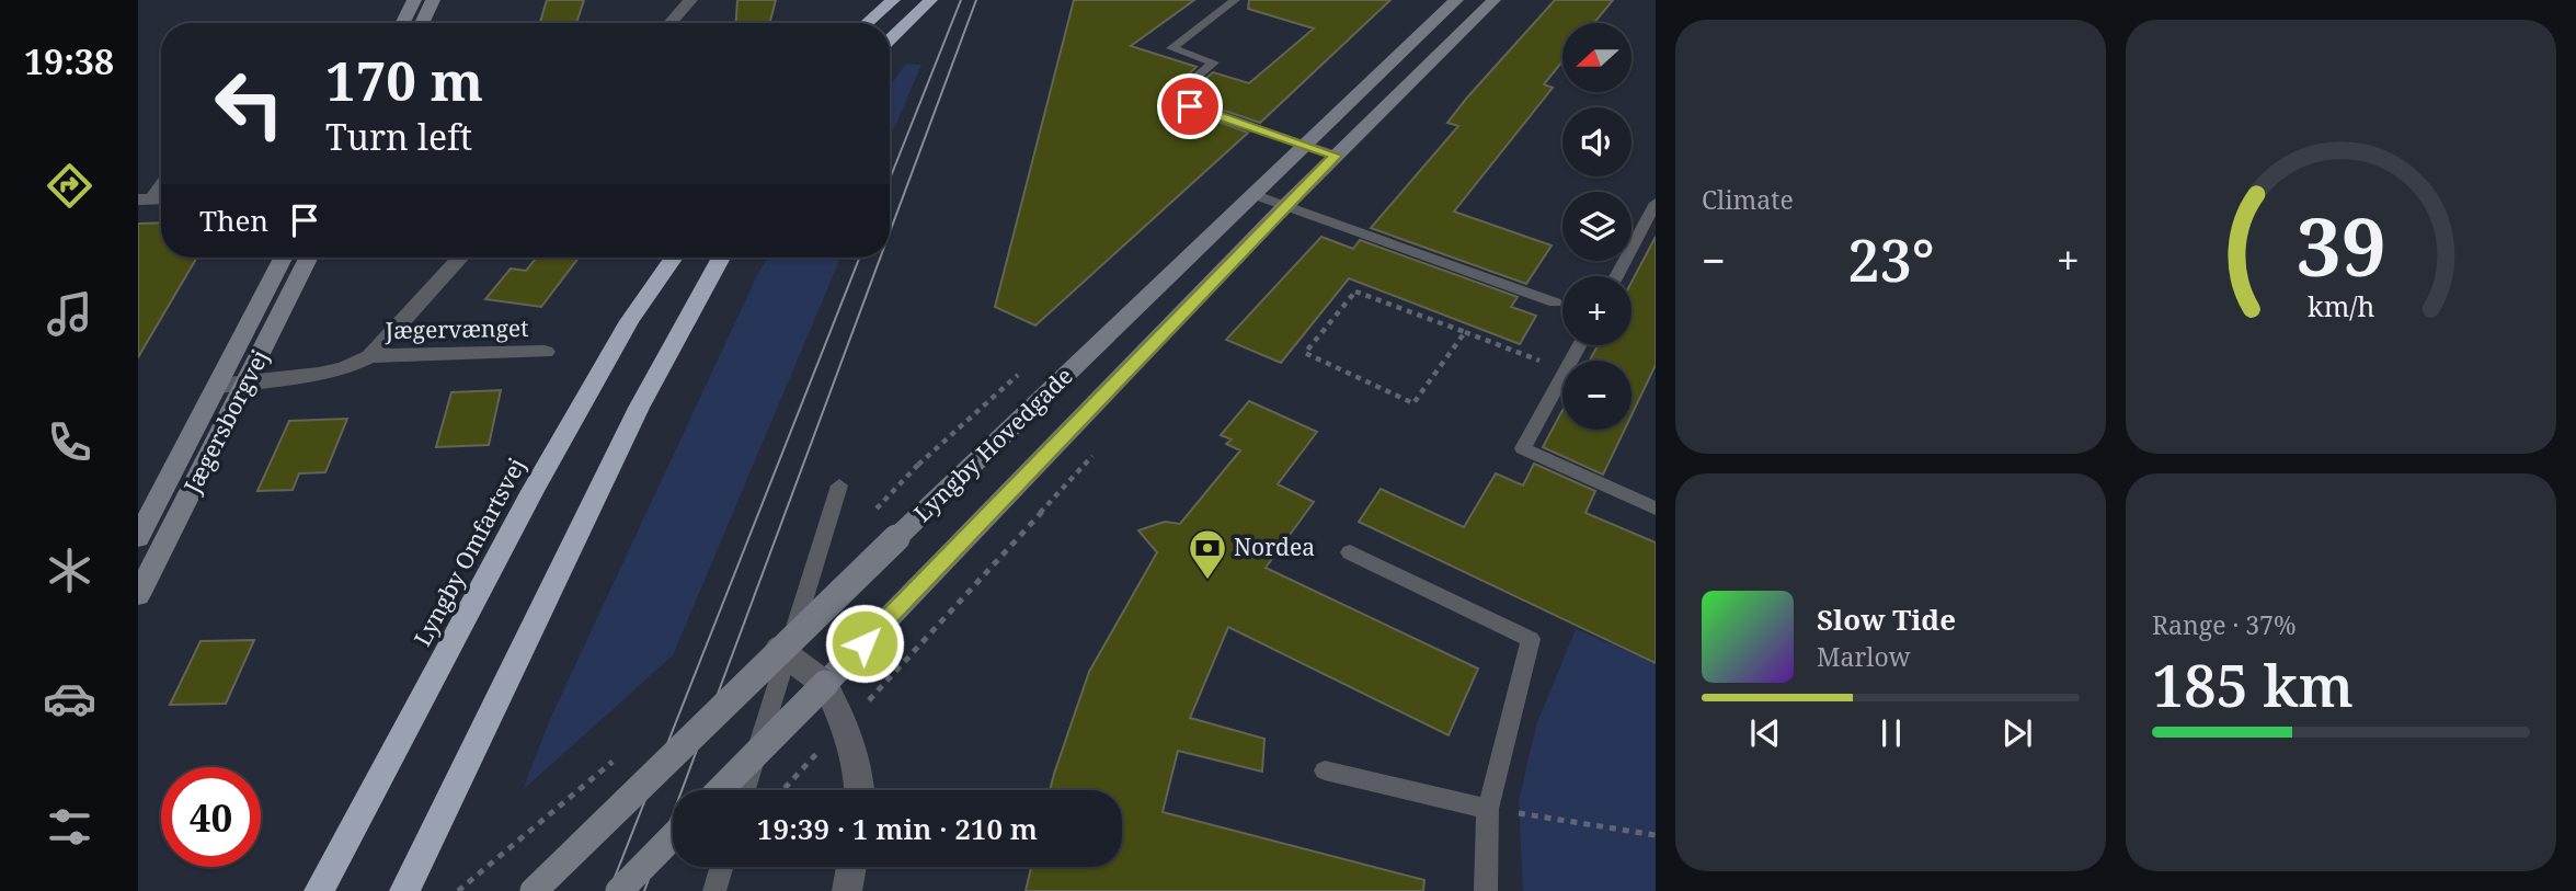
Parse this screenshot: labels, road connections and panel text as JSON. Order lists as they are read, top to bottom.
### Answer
{
  "streets": {
    "highway": ["Lyngby Omfartsvej"],
    "street": ["Jægervænget", "Jægersborgvej", "Lyngby Hovedgade"]
  },
  "places": {
    "bank": ["Nordea"]
  },
  "north": "left",
  "page": {
    "tabs": "19:38",
    "tile": [
      "Climate",
      ["Range · 37%", "185 km"]
    ],
    "map_buttons": ["+", "−"],
    "turn": ["170 m", "Turn left"],
    "then": "Then",
    "heat": ["−", "23°", "+"],
    "song": ["Slow Tide", "Marlow"],
    "limit": "40",
    "trip": "19:39 · 1 min · 210 m",
    "gauge": ["39", "km/h"]
  }
}
